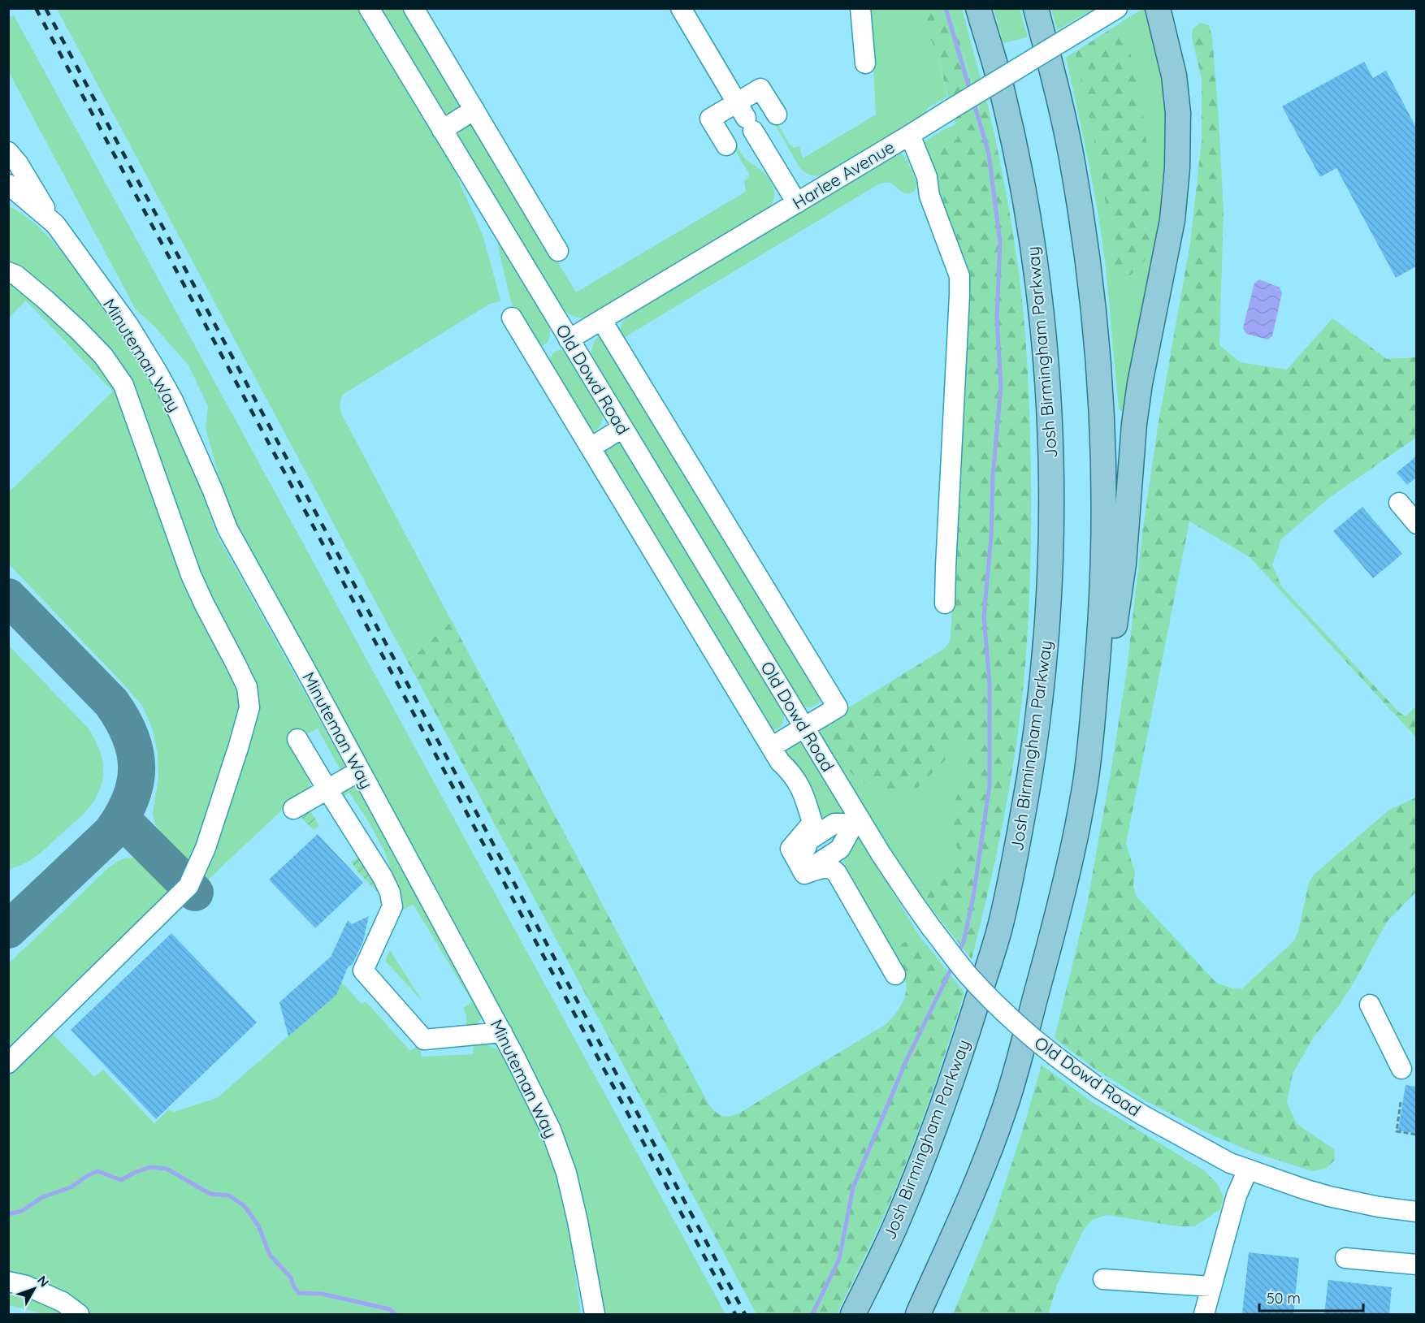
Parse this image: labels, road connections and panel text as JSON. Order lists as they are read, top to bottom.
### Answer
{
  "streets": {
    "main road": ["Josh Birmingham Parkway"],
    "street": ["Harlee Avenue", "Minuteman Way", "Old Dowd Road"]
  },
  "crossings": [
    ["Harlee Avenue", "Old Dowd Road"]
  ],
  "scale_bar": "50 m",
  "north": "top right"
}
